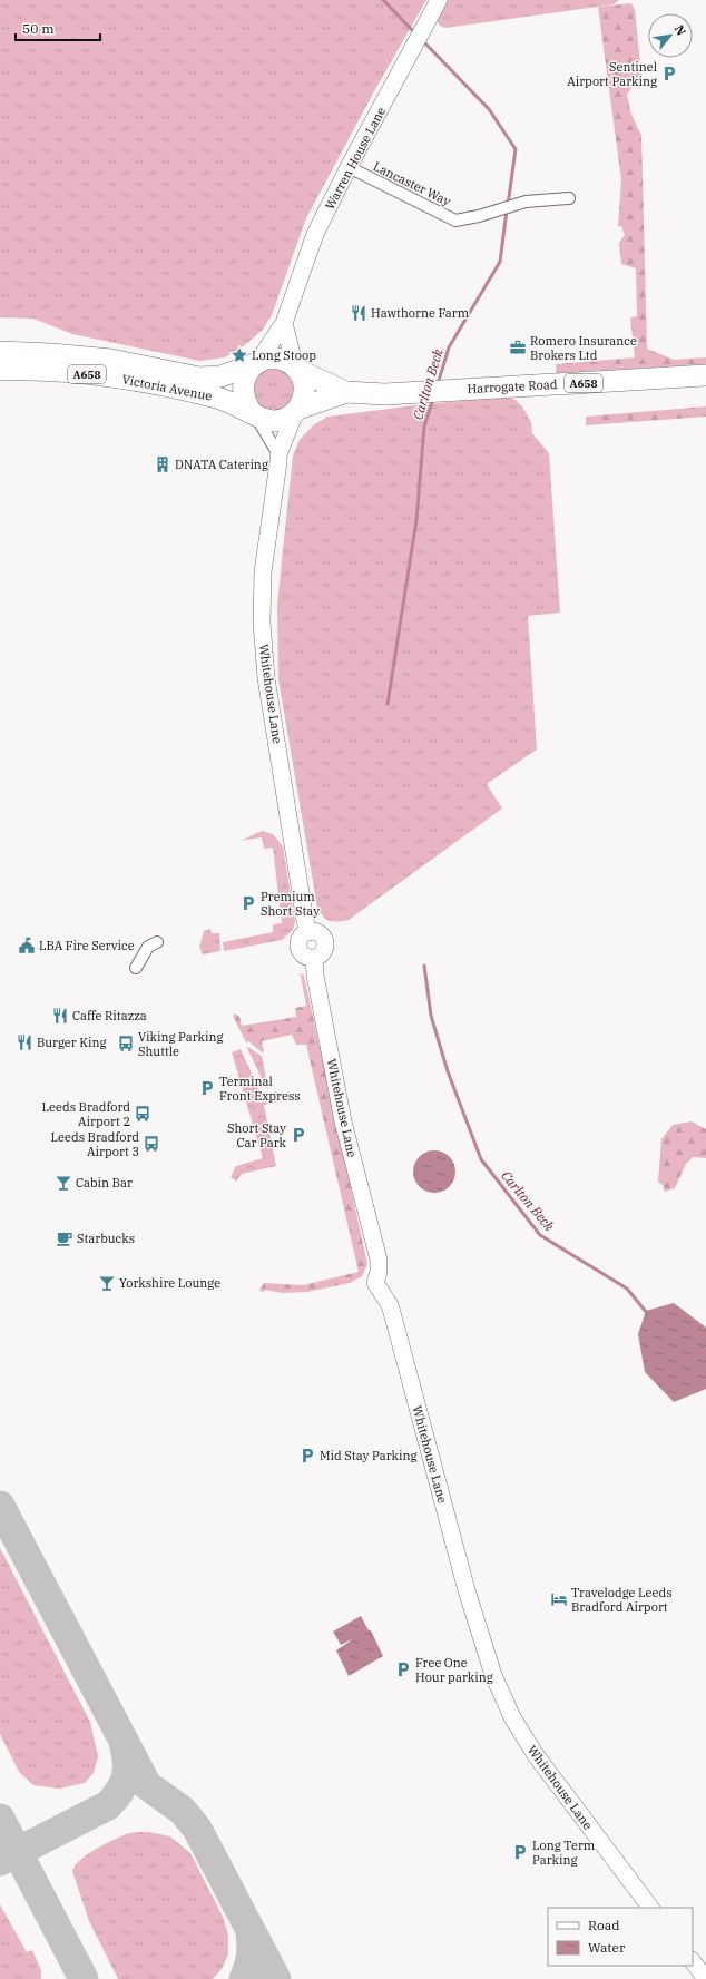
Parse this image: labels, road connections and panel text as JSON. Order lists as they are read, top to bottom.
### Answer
{
  "streets": {
    "highway": ["A658", "Harrogate Road", "Victoria Avenue"],
    "street": ["Warren House Lane", "Lancaster Way", "Whitehouse Lane"]
  },
  "crossings": [
    ["Warren House Lane", "Lancaster Way"],
    ["Warren House Lane", "Harrogate Road"],
    ["Warren House Lane", "Victoria Avenue"],
    ["Warren House Lane", "Whitehouse Lane"],
    ["Harrogate Road", "Victoria Avenue"],
    ["Harrogate Road", "Whitehouse Lane"],
    ["Victoria Avenue", "Whitehouse Lane"]
  ],
  "water": ["Carlton Beck"],
  "places": {
    "parking": [
      "Sentinel Airport Parking",
      "Premium Short Stay",
      "Terminal Front Express",
      "Short Stay Car Park",
      "Mid Stay Parking",
      "Free One Hour parking",
      "Long Term Parking"
    ],
    "restaurant": ["Hawthorne Farm", "Caffe Ritazza", "Burger King"],
    "office": ["Romero Insurance Brokers Ltd"],
    "place": ["Long Stoop"],
    "building": ["DNATA Catering"],
    "public building": ["LBA Fire Service"],
    "bus stop": ["Viking Parking Shuttle", "Leeds Bradford Airport 2", "Leeds Bradford Airport 3"],
    "bar": ["Cabin Bar", "Yorkshire Lounge"],
    "cafe": ["Starbucks"],
    "hotel": ["Travelodge Leeds Bradford Airport"]
  },
  "legend": ["Road", "Water"],
  "scale_bar": "50 m",
  "north": "top right"
}
